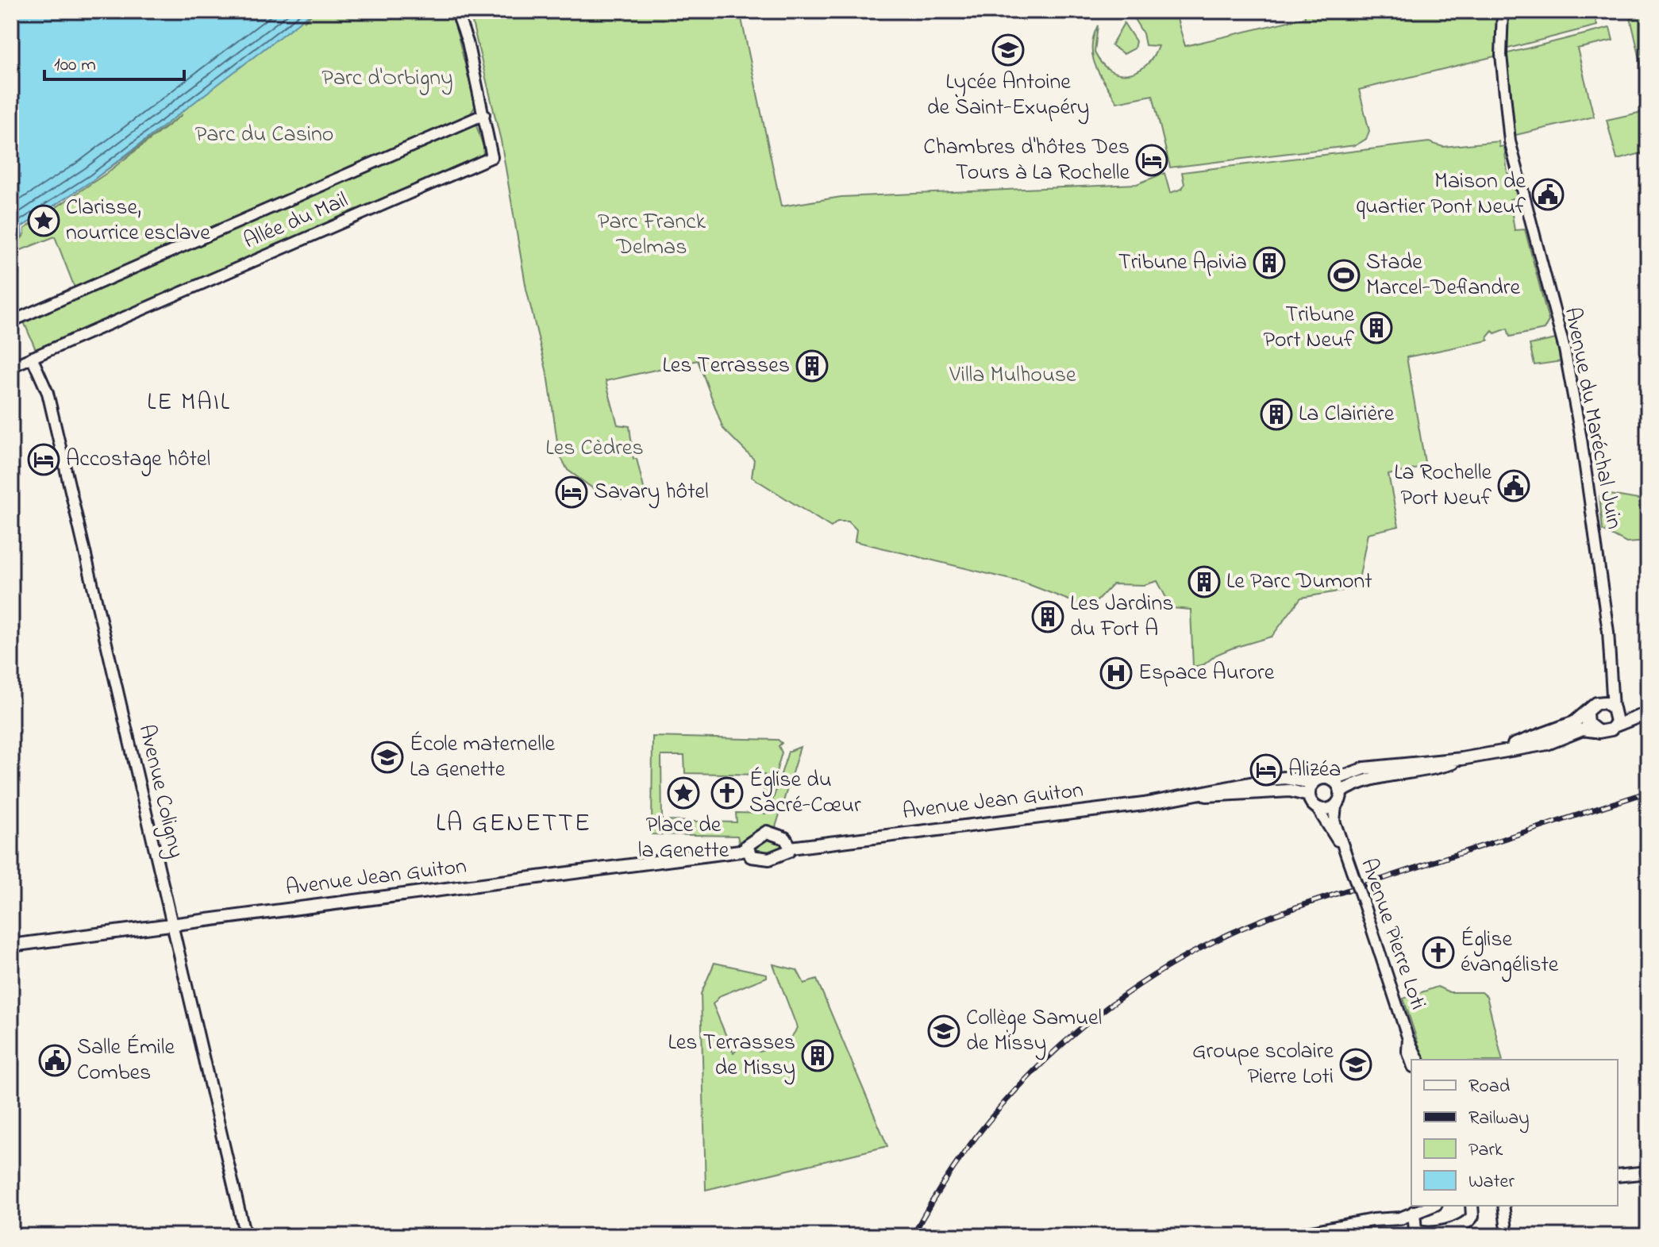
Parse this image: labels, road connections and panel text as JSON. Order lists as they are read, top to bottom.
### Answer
{
  "streets": {
    "main road": ["Avenue Jean Guiton"],
    "street": [
      "Allée du Mail",
      "Avenue du Maréchal Juin",
      "Avenue Coligny",
      "Avenue Pierre Loti"
    ]
  },
  "crossings": [
    ["Allée du Mail", "Avenue Coligny"],
    ["Avenue Coligny", "Avenue Jean Guiton"],
    ["Avenue Jean Guiton", "Avenue Pierre Loti"]
  ],
  "districts": ["LE MAIL", "LA GENETTE"],
  "parks": [
    "Parc d'Orbigny",
    "Parc du Casino",
    "Parc Franck Delmas",
    "Villa Mulhouse",
    "Les Cèdres"
  ],
  "places": {
    "school or university": [
      "Lycée Antoine de Saint-Exupéry",
      "École maternelle La Genette",
      "Collège Samuel de Missy",
      "Groupe scolaire Pierre Loti"
    ],
    "hotel": [
      "Chambres d'hôtes Des Tours à La Rochelle",
      "Accostage hôtel",
      "Savary hôtel",
      "Alizéa"
    ],
    "public building": ["Maison de quartier Pont Neuf", "La Rochelle Port Neuf", "Salle Émile Combes"],
    "place": ["Clarisse, nourrice esclave", "Place de la Genette"],
    "building": [
      "Tribune Apivia",
      "Tribune Port Neuf",
      "Les Terrasses",
      "La Clairière",
      "Le Parc Dumont",
      "Les Jardins du Fort A",
      "Les Terrasses de Missy"
    ],
    "sports": ["Stade Marcel-Deflandre"],
    "hospital": ["Espace Aurore"],
    "church": ["Église du Sacré-Cœur", "Église évangéliste"]
  },
  "legend": [
    "Road",
    "Railway",
    "Park",
    "Water"
  ],
  "scale_bar": "100 m"
}
